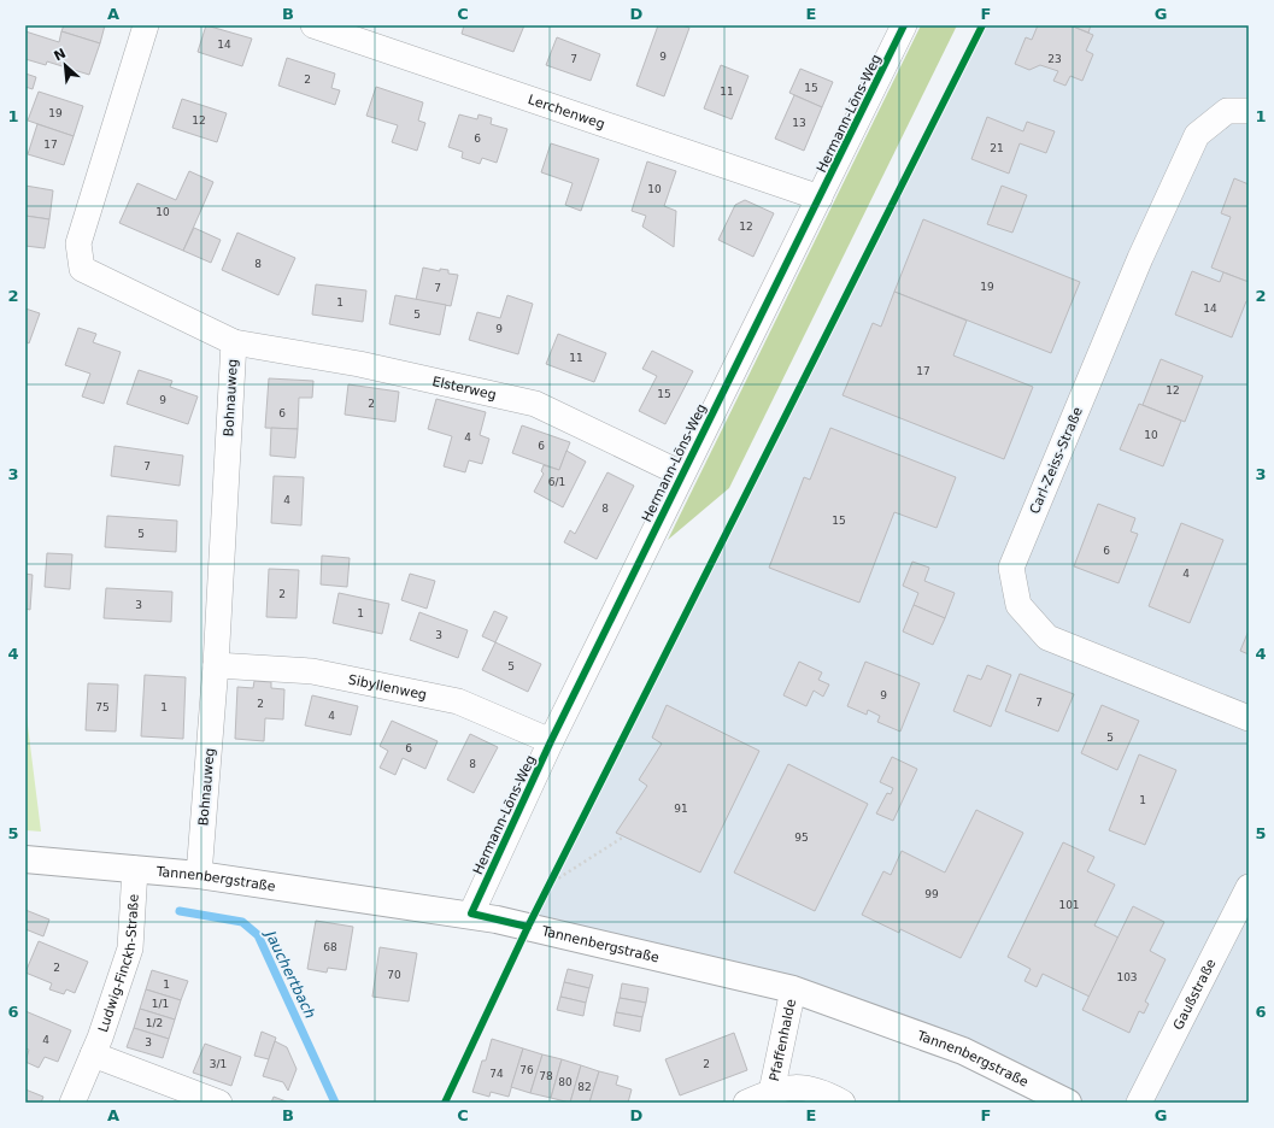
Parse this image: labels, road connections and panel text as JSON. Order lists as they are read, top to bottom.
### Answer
{
  "streets": {
    "street": [
      "Lerchenweg",
      "Hermann-Löns-Weg",
      "Elsterweg",
      "Bohnauweg",
      "Carl-Zeiss-Straße",
      "Sibyllenweg",
      "Tannenbergstraße",
      "Ludwig-Finckh-Straße",
      "Gaußstraße",
      "Pfaffenhalde"
    ]
  },
  "crossings": [
    ["Lerchenweg", "Hermann-Löns-Weg"],
    ["Hermann-Löns-Weg", "Elsterweg"],
    ["Hermann-Löns-Weg", "Sibyllenweg"],
    ["Hermann-Löns-Weg", "Tannenbergstraße"],
    ["Elsterweg", "Bohnauweg"],
    ["Bohnauweg", "Sibyllenweg"],
    ["Bohnauweg", "Tannenbergstraße"],
    ["Tannenbergstraße", "Ludwig-Finckh-Straße"],
    ["Tannenbergstraße", "Pfaffenhalde"]
  ],
  "water": ["Jauchertbach"],
  "house_numbers": [
    "14",
    "9",
    "7",
    "23",
    "2",
    "15",
    "11",
    "19",
    "12",
    "13",
    "6",
    "17",
    "21",
    "10",
    "10",
    "12",
    "8",
    "19",
    "7",
    "1",
    "14",
    "5",
    "9",
    "11",
    "17",
    "12",
    "15",
    "9",
    "2",
    "6",
    "10",
    "4",
    "6",
    "7",
    "6/1",
    "4",
    "8",
    "15",
    "5",
    "6",
    "4",
    "2",
    "3",
    "1",
    "3",
    "5",
    "9",
    "7",
    "2",
    "75",
    "1",
    "4",
    "5",
    "6",
    "8",
    "1",
    "91",
    "95",
    "99",
    "101",
    "68",
    "2",
    "70",
    "103",
    "1",
    "1/1",
    "1/2",
    "4",
    "3",
    "3/1",
    "2",
    "76",
    "74",
    "78",
    "80",
    "82"
  ],
  "north": "top left",
  "grid": {
    "columns": [
      "A",
      "B",
      "C",
      "D",
      "E",
      "F",
      "G"
    ],
    "rows": [
      "1",
      "2",
      "3",
      "4",
      "5",
      "6"
    ]
  }
}
